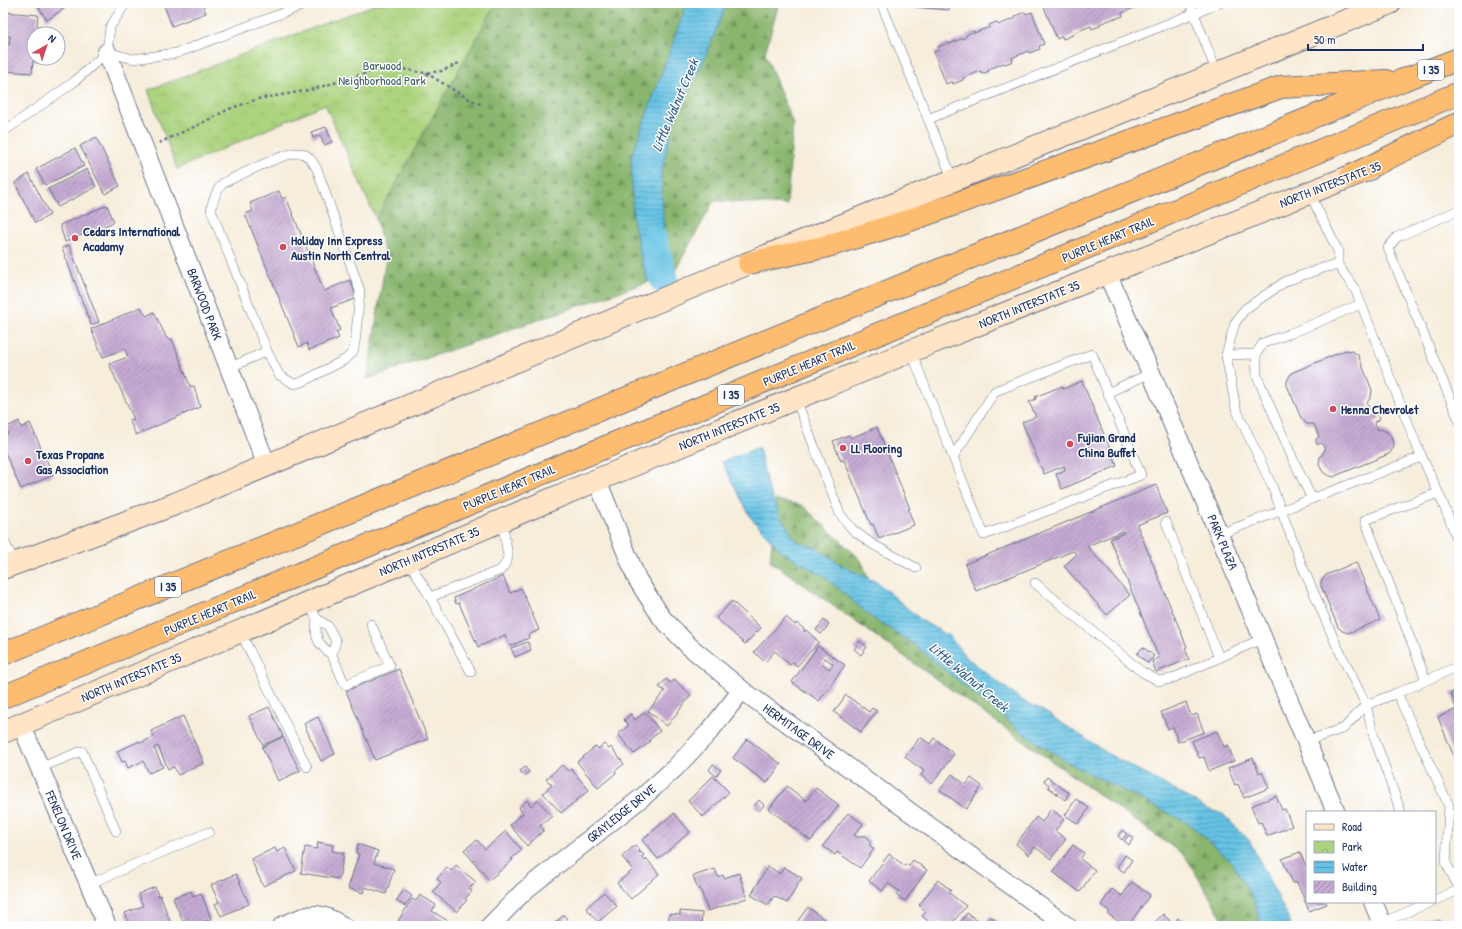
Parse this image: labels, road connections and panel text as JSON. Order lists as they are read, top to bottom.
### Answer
{
  "streets": {
    "highway": ["I 35", "PURPLE HEART TRAIL"],
    "main road": ["NORTH INTERSTATE 35"],
    "street": [
      "BARWOOD PARK",
      "PARK PLAZA",
      "HERMITAGE DRIVE",
      "GRAYLEDGE DRIVE",
      "FENELON DRIVE"
    ]
  },
  "crossings": [
    ["NORTH INTERSTATE 35", "PARK PLAZA"],
    ["NORTH INTERSTATE 35", "HERMITAGE DRIVE"],
    ["NORTH INTERSTATE 35", "FENELON DRIVE"],
    ["HERMITAGE DRIVE", "GRAYLEDGE DRIVE"]
  ],
  "water": ["Little Walnut Creek"],
  "parks": ["Barwood Neighborhood Park"],
  "places": [
    "Cedars International Acadamy",
    "Holiday Inn Express Austin North Central",
    "Henna Chevrolet",
    "Fujian Grand China Buffet",
    "LL Flooring",
    "Texas Propane Gas Association"
  ],
  "legend": [
    "Road",
    "Park",
    "Water",
    "Building"
  ],
  "scale_bar": "50 m",
  "north": "top right"
}
